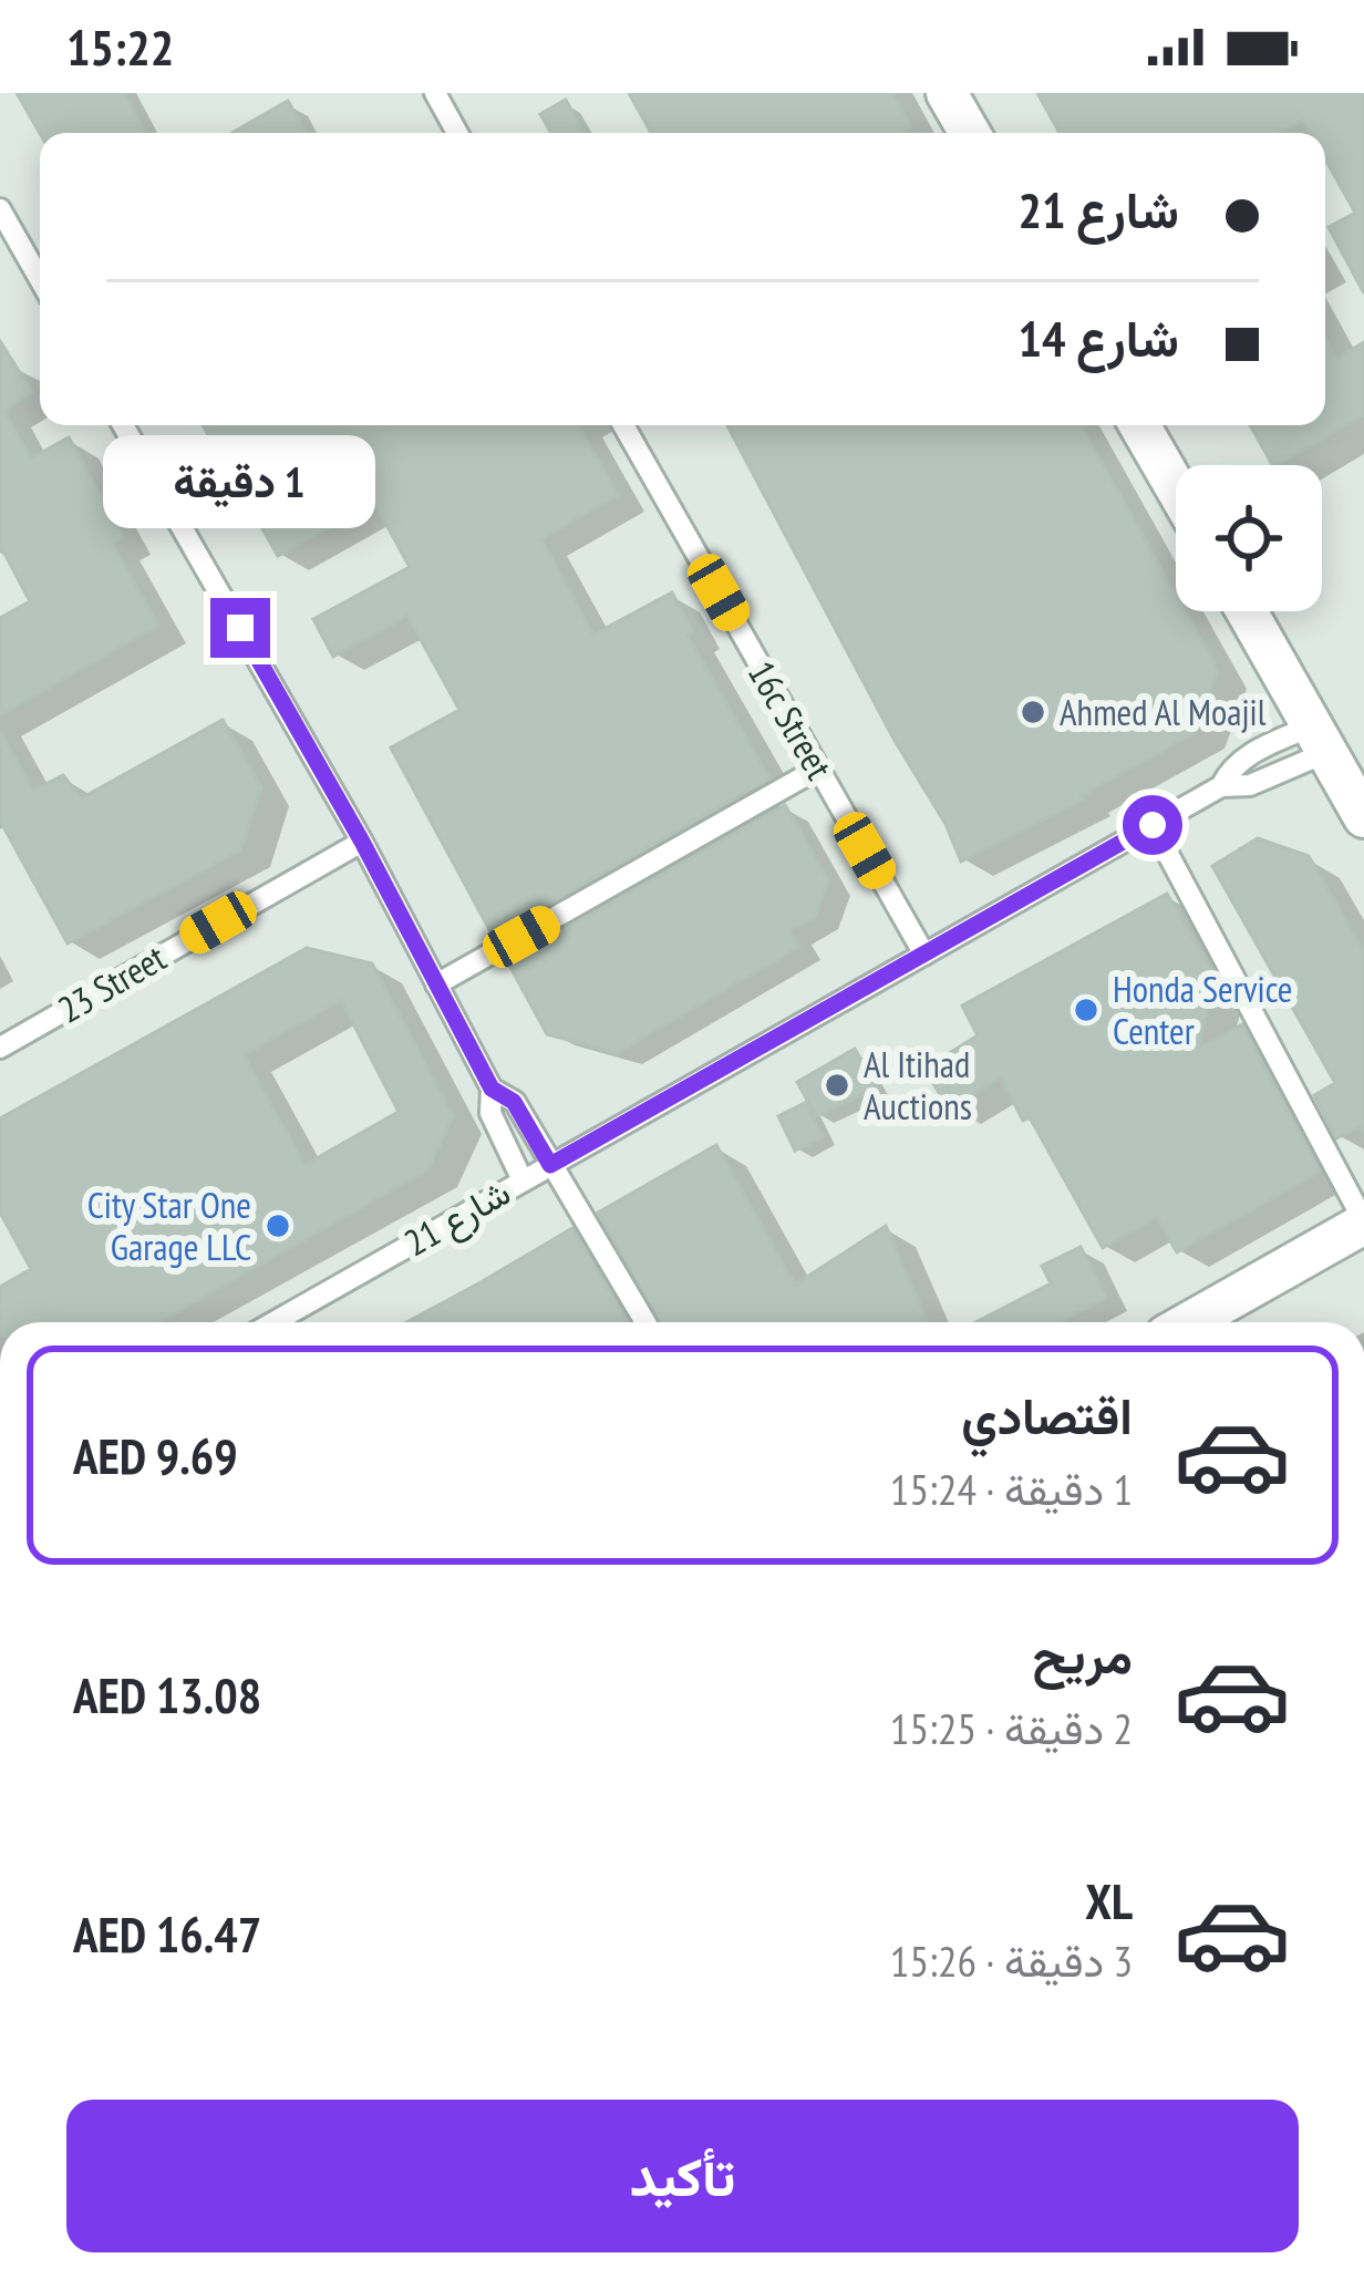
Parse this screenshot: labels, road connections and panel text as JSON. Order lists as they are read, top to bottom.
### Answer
{
  "streets": {
    "lane": ["16c Street", "23 Street", "شارع 21"]
  },
  "crossings": [
    ["16c Street", "شارع 21"]
  ],
  "places": [
    "Ahmed Al Moajil",
    "Honda Service Center",
    "Al Itihad Auctions",
    "City Star One Garage LLC"
  ],
  "page": {
    "status": "15:22",
    "banner": ["شارع 21", "شارع 14"],
    "bubble": "1 دقيقة",
    "list": [
      {
        "name": "اقتصادي",
        "note": "1 دقيقة · 15:24",
        "value": "AED 9.69"
      },
      {
        "name": "مريح",
        "note": "2 دقيقة · 15:25",
        "value": "AED 13.08"
      },
      {
        "name": "XL",
        "note": "3 دقيقة · 15:26",
        "value": "AED 16.47"
      }
    ],
    "buttons": "تأكيد"
  }
}
